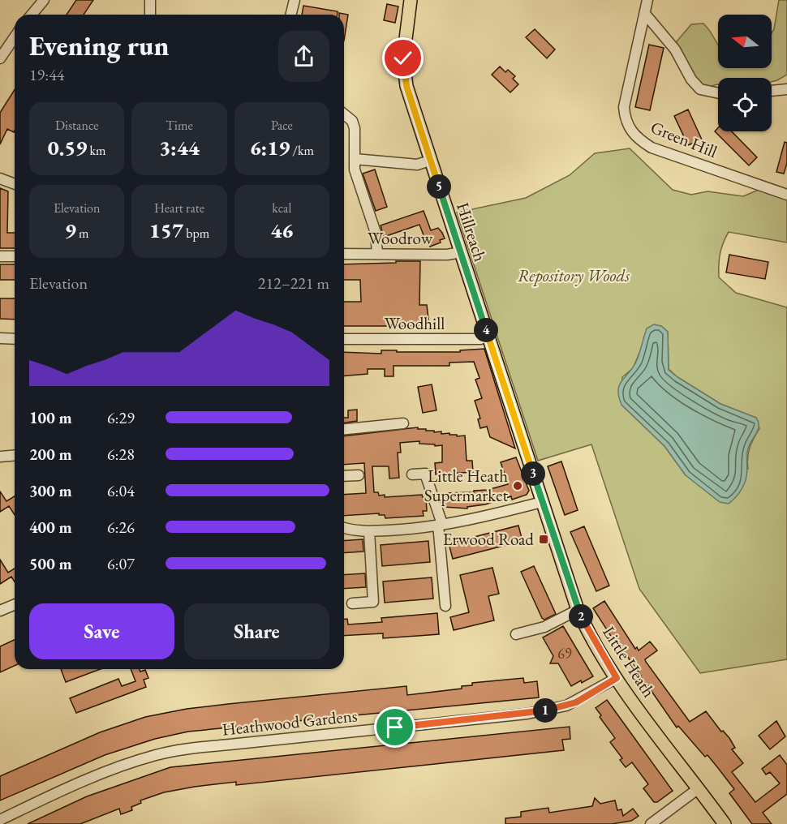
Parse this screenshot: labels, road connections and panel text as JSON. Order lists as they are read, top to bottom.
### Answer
{
  "streets": {
    "main road": ["Hillreach", "Little Heath"],
    "street": [
      "Green Hill",
      "Woodrow",
      "Woodhill",
      "Heathwood Gardens"
    ]
  },
  "crossings": [
    ["Hillreach", "Woodrow"],
    ["Hillreach", "Woodhill"],
    ["Hillreach", "Little Heath"],
    ["Little Heath", "Heathwood Gardens"]
  ],
  "parks": ["Repository Woods"],
  "places": {
    "other": ["Little Heath Supermarket"],
    "transit": ["Erwood Road"]
  },
  "house_numbers": ["69"],
  "north": "left",
  "page": {
    "heading": ["Evening run", "19:44"],
    "stats": [
      ["Distance", "0.59 km"],
      ["Time", "3:44"],
      ["Pace", "6:19 /km"],
      ["Elevation", "9 m"],
      ["Heart rate", "157 bpm"],
      ["kcal", "46"]
    ],
    "pins": [
      "5",
      "4",
      "3",
      "2",
      "1"
    ],
    "chart": ["Elevation", "212–221 m"],
    "list": [
      {
        "name": "100 m",
        "note": "6:29"
      },
      {
        "name": "200 m",
        "note": "6:28"
      },
      {
        "name": "300 m",
        "note": "6:04"
      },
      {
        "name": "400 m",
        "note": "6:26"
      },
      {
        "name": "500 m",
        "note": "6:07"
      }
    ],
    "buttons": ["Save", "Share"]
  }
}
